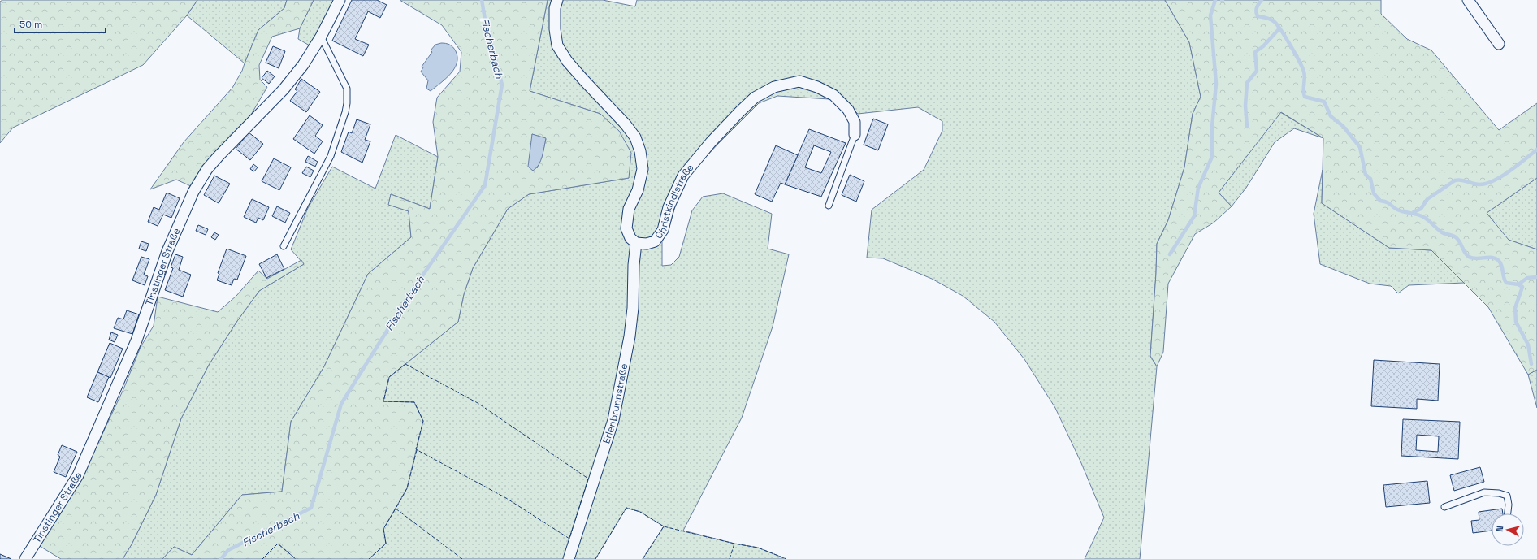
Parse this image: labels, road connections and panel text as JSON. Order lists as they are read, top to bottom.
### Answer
{
  "streets": {
    "street": ["Christkindlstraße", "Tinstinger Straße", "Erlenbrunnstraße"]
  },
  "crossings": [
    ["Christkindlstraße", "Erlenbrunnstraße"]
  ],
  "water": ["Fischerbach"],
  "scale_bar": "50 m",
  "north": "left"
}
